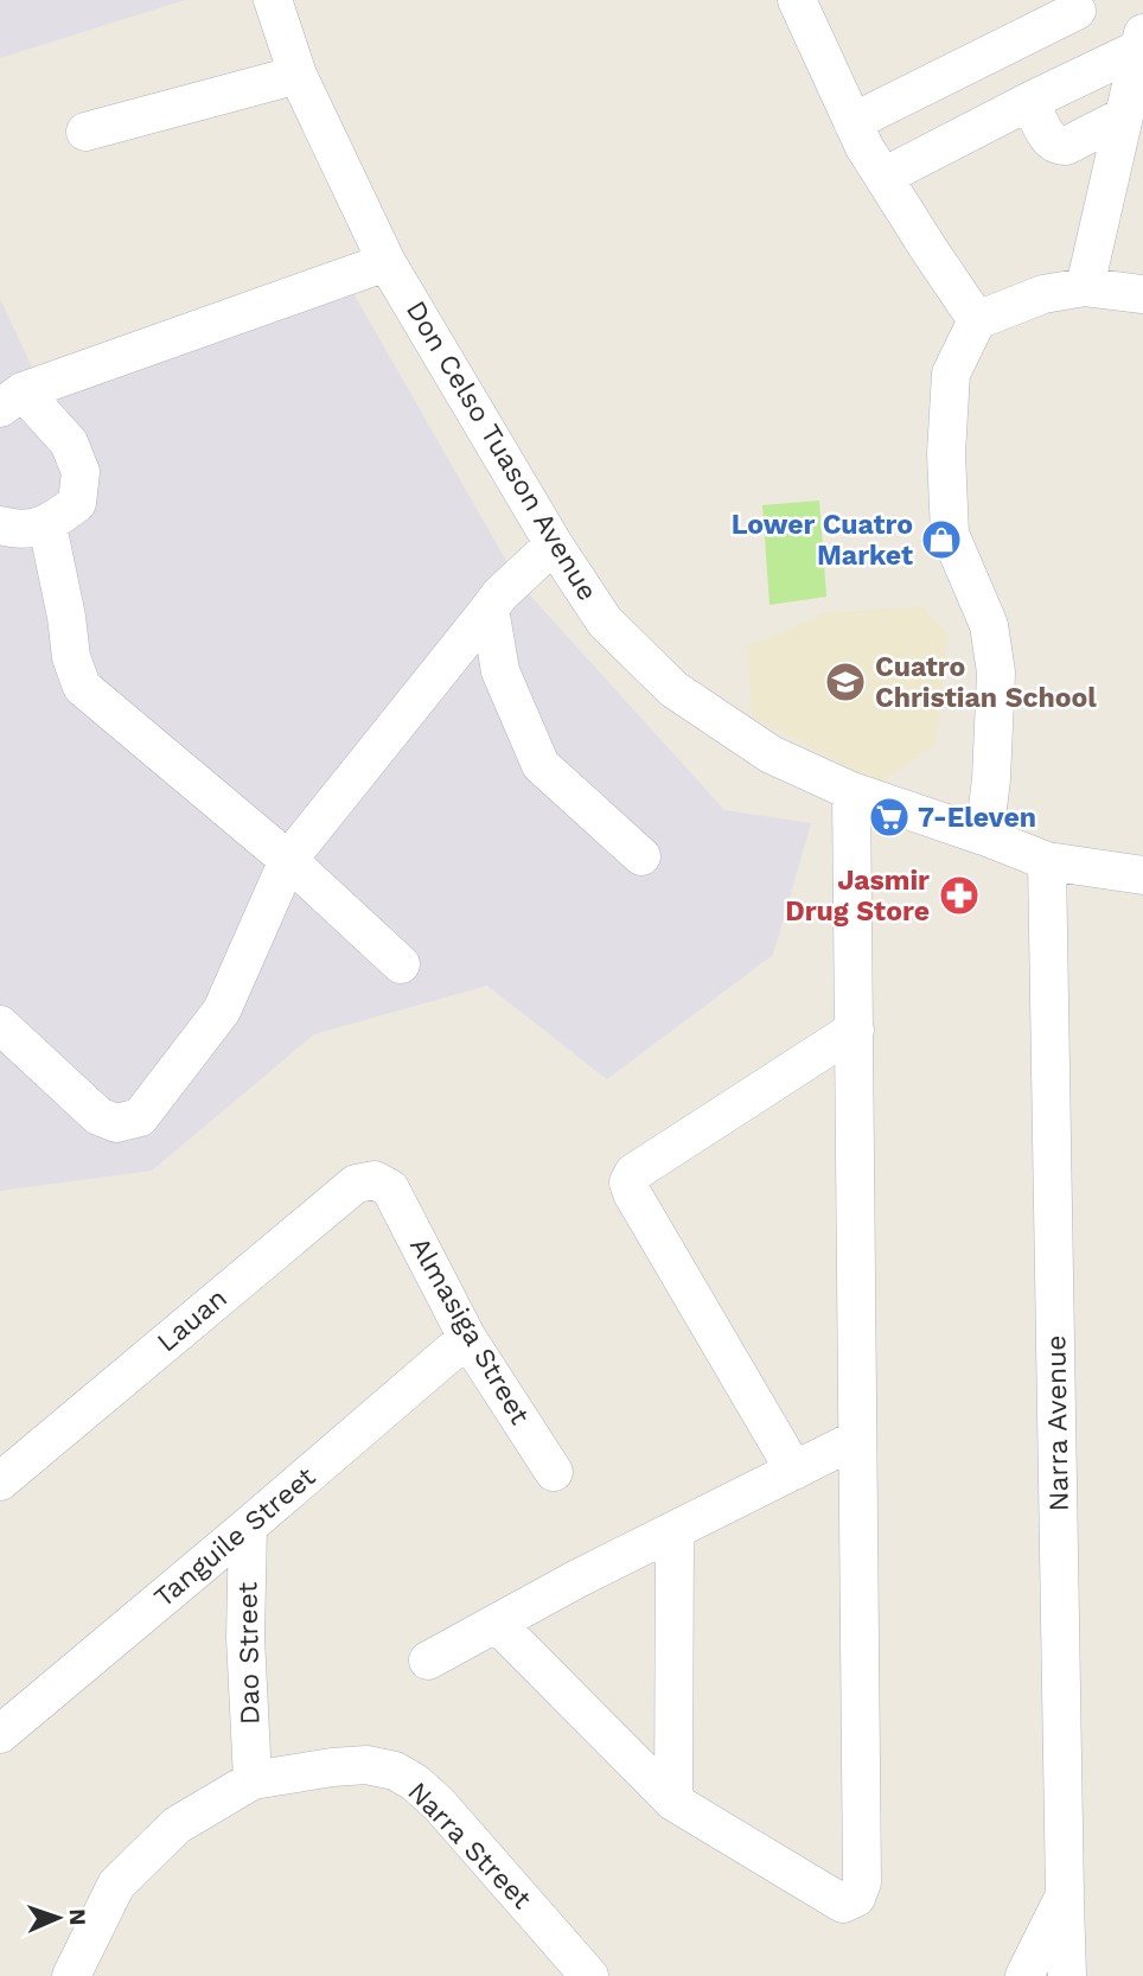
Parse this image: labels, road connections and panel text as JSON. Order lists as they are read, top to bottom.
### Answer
{
  "streets": {
    "street": [
      "Don Celso Tuason Avenue",
      "Lauan",
      "Almasiga Street",
      "Narra Avenue",
      "Tanguile Street",
      "Dao Street",
      "Narra Street"
    ]
  },
  "crossings": [
    ["Don Celso Tuason Avenue", "Narra Avenue"],
    ["Lauan", "Almasiga Street"],
    ["Almasiga Street", "Tanguile Street"],
    ["Tanguile Street", "Dao Street"],
    ["Dao Street", "Narra Street"]
  ],
  "places": {
    "shop": ["Lower Cuatro Market"],
    "school or university": ["Cuatro Christian School"],
    "supermarket": ["7-Eleven"],
    "pharmacy": ["Jasmir Drug Store"]
  },
  "north": "right"
}
